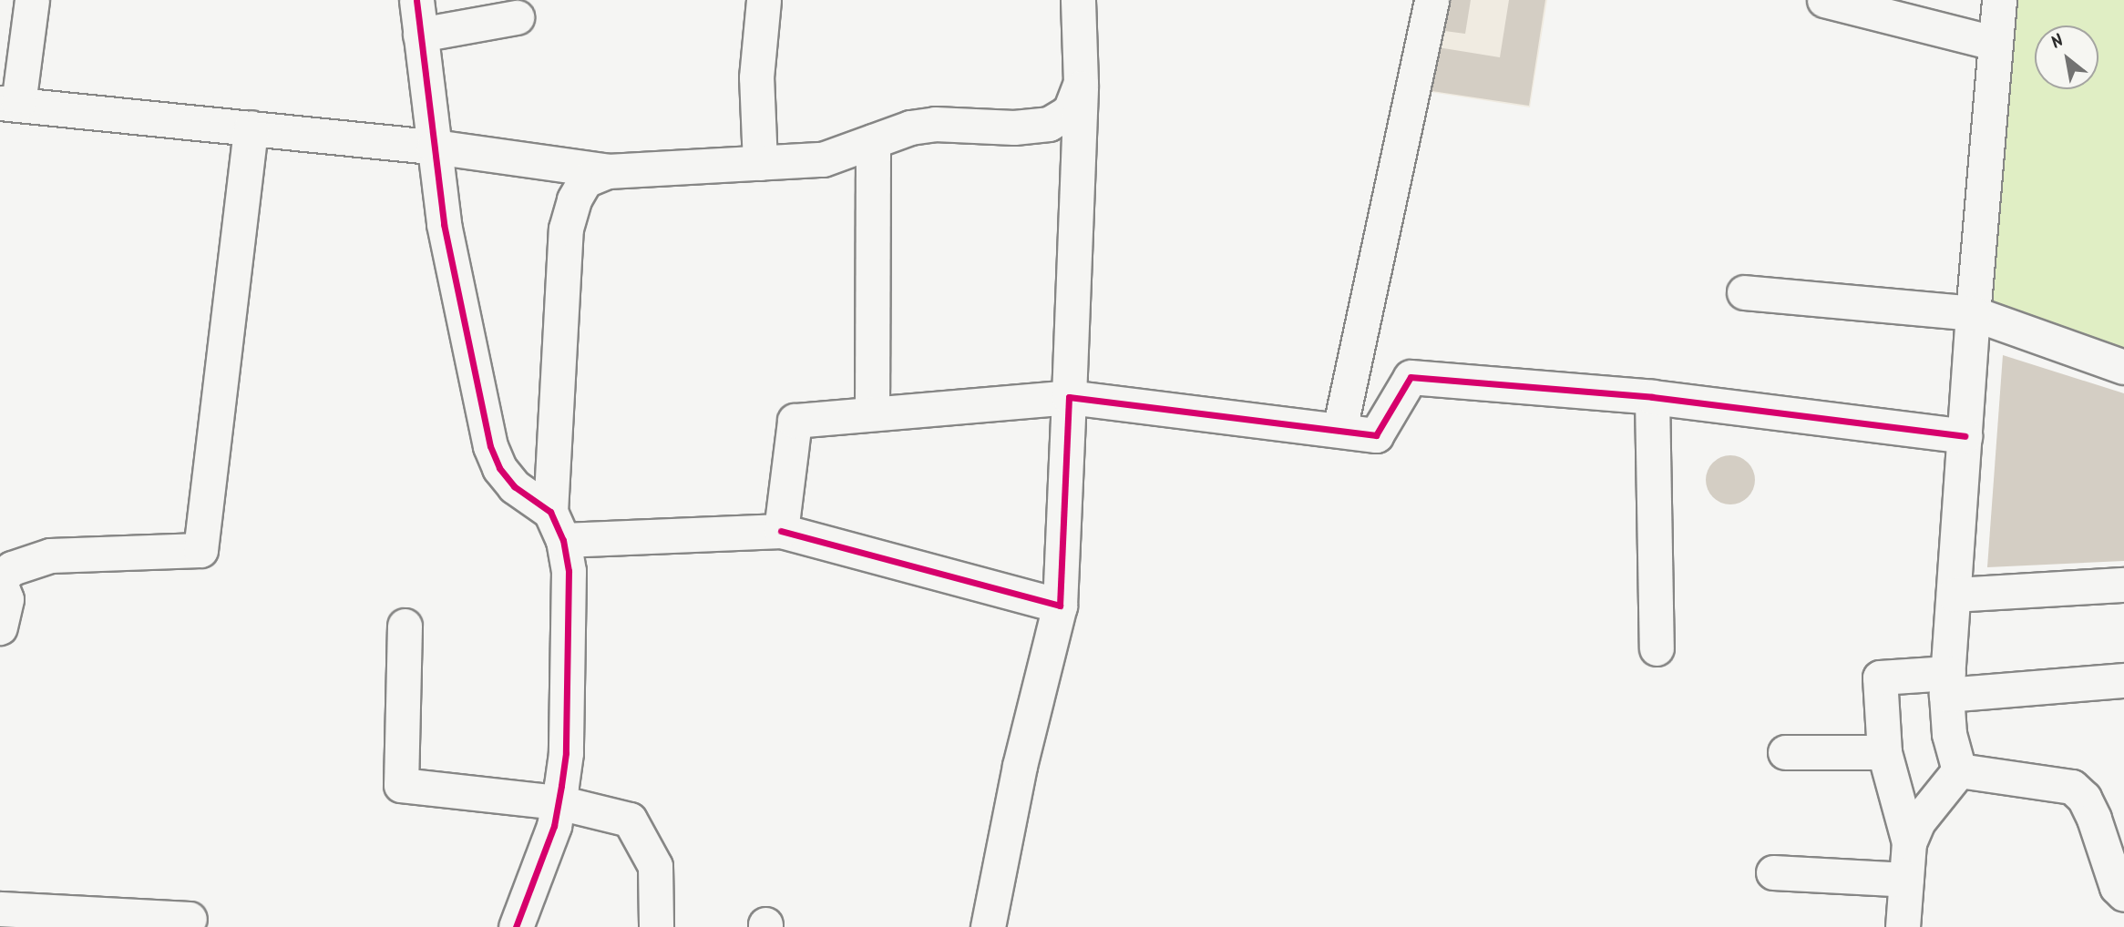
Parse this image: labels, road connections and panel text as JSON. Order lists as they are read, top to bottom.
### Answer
{
  "north": "top left"
}
